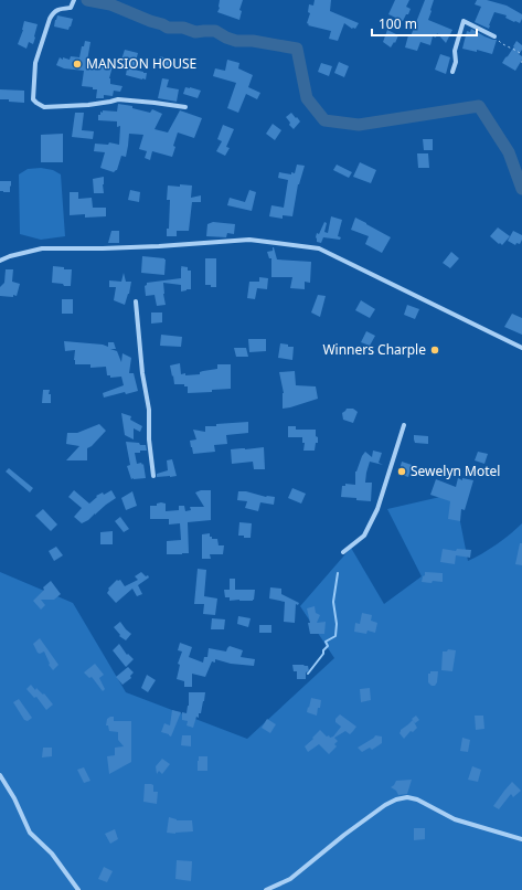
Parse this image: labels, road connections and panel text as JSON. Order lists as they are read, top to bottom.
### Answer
{
  "places": ["MANSION HOUSE", "Winners Charple", "Sewelyn Motel"],
  "scale_bar": "100 m"
}
